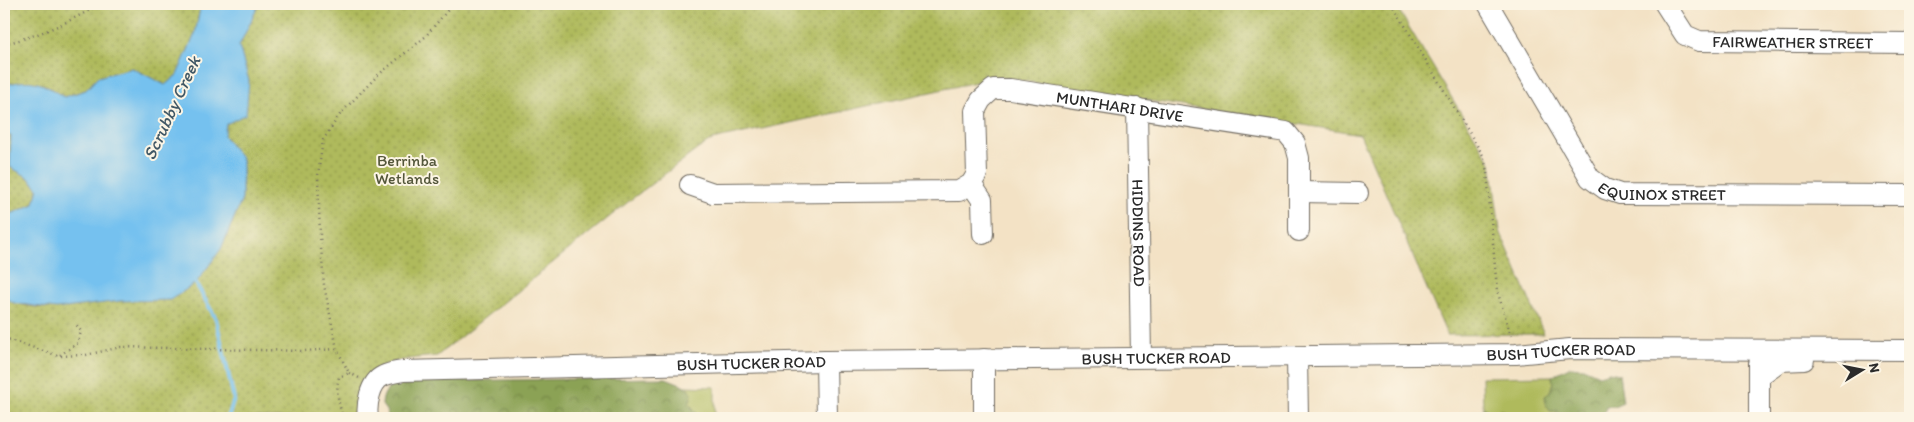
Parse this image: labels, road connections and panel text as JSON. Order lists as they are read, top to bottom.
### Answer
{
  "streets": {
    "street": [
      "FAIRWEATHER STREET",
      "MUNTHARI DRIVE",
      "EQUINOX STREET",
      "HIDDINS ROAD",
      "BUSH TUCKER ROAD"
    ]
  },
  "crossings": [
    ["MUNTHARI DRIVE", "HIDDINS ROAD"],
    ["HIDDINS ROAD", "BUSH TUCKER ROAD"]
  ],
  "water": ["Scrubby Creek"],
  "parks": ["Berrinba Wetlands"],
  "north": "right"
}
